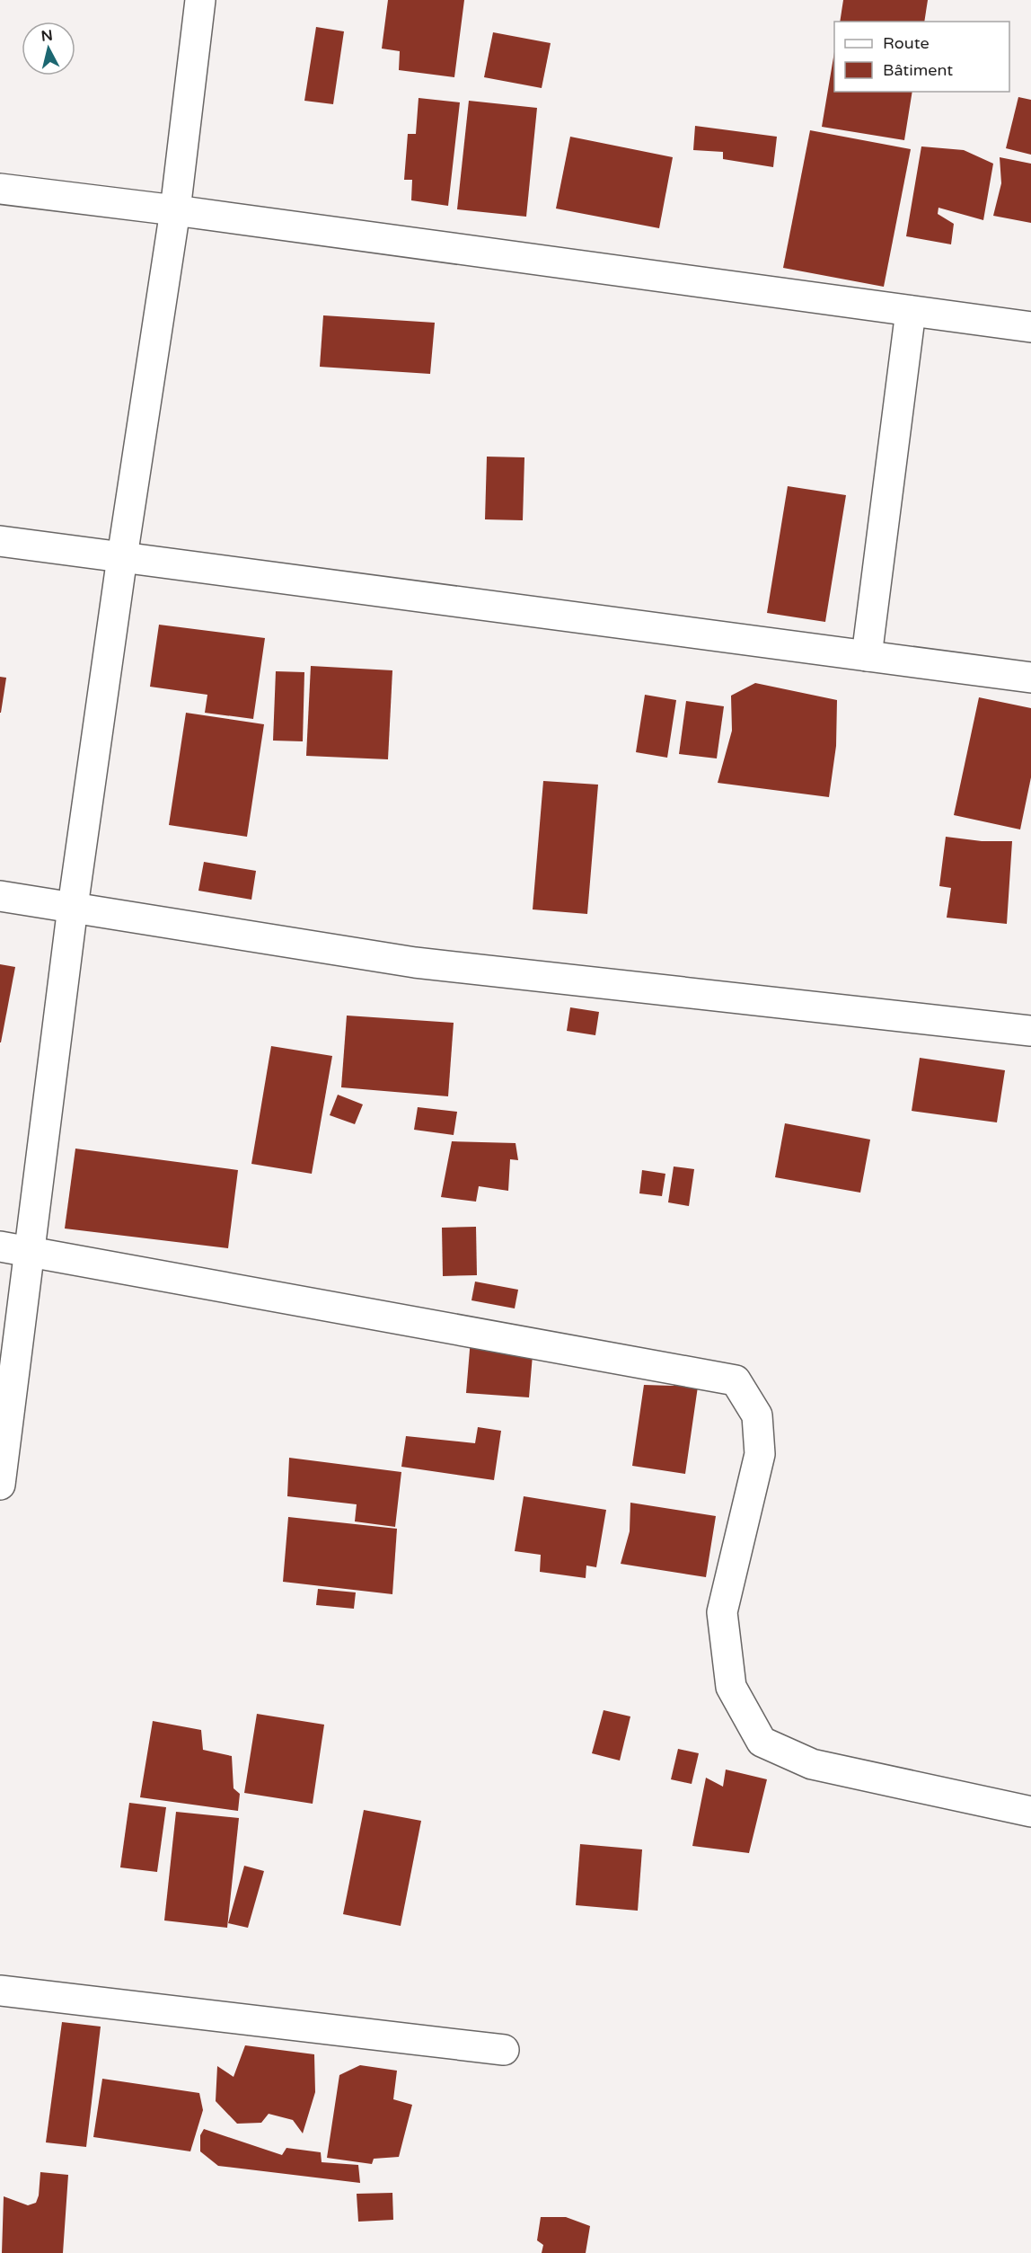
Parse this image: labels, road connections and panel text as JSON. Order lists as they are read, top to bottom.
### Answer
{
  "legend": ["Route", "Bâtiment"],
  "north": "top"
}
